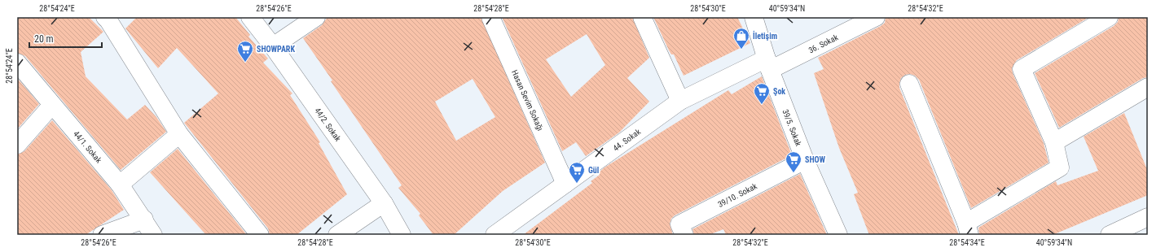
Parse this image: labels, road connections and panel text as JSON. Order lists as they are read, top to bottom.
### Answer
{
  "streets": {
    "street": [
      "36. Sokak",
      "Hasan Sevim Sokağı",
      "44/2. Sokak",
      "39/5. Sokak",
      "44. Sokak",
      "44/1. Sokak",
      "39/10. Sokak"
    ]
  },
  "crossings": [
    ["36. Sokak", "39/5. Sokak"],
    ["36. Sokak", "44. Sokak"],
    ["Hasan Sevim Sokağı", "44. Sokak"],
    ["39/5. Sokak", "44. Sokak"],
    ["39/5. Sokak", "39/10. Sokak"]
  ],
  "places": {
    "shop": ["İletişim"],
    "supermarket": [
      "SHOWPARK",
      "Şok",
      "SHOW",
      "Gül"
    ]
  },
  "scale_bar": "20 m",
  "coordinates": [
    "28°54'24\"E",
    "28°54'26\"E",
    "28°54'28\"E",
    "28°54'30\"E",
    "40°59'34\"N",
    "28°54'32\"E",
    "28°54'34\"E"
  ]
}
